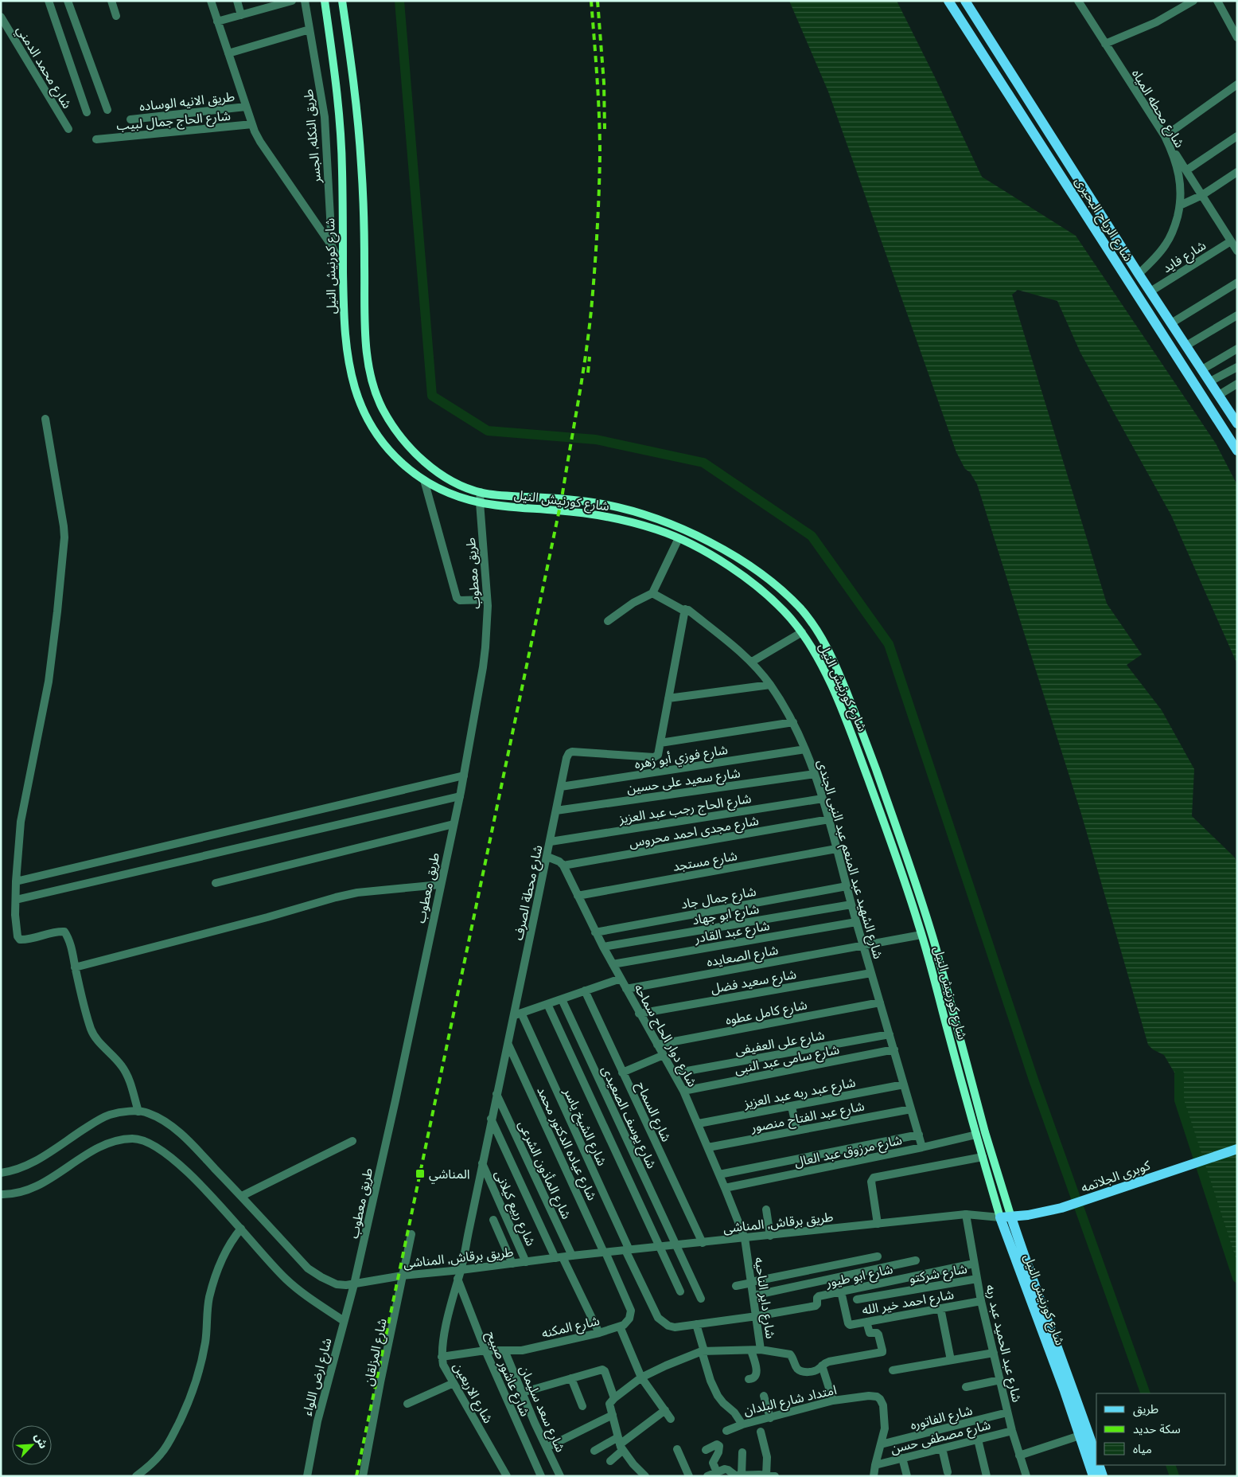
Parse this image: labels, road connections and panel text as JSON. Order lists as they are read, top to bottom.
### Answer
{
  "streets": {
    "main road": ["شارع الرياح البحيرى", "شارع كورنيش النيل", "كوبرى الجلاتمه"],
    "street": [
      "شارع محمد الدمني",
      "طريق الانيه الوساده",
      "شارع محطه المياه",
      "شارع الحاج جمال لبيب",
      "طريق النكله, الجسر",
      "شارع فايد",
      "طريق معطوب",
      "شارع فوزي أبو زهره",
      "شارع سعيد على حسين",
      "شارع الحاج رجب عبد العزيز",
      "شارع مجدى احمد محروس",
      "شارع الشهيد عبد المنعم عبد النبى الجندى",
      "شارع مستجد",
      "شارع محطة الصرف",
      "شارع جمال جاد",
      "شارع ابو جهاد",
      "شارع عبد القادر",
      "شارع الصعايده",
      "شارع سعيد فضل",
      "شارع كامل عطوه",
      "شارع دوار الحاج سماحه",
      "شارع على العفيفى",
      "شارع سامى عبد النبى",
      "شارع عبد ربه عبد العزيز",
      "شارع السماح",
      "شارع عبد الفتاح منصور",
      "شارع يوسف الصعيدى",
      "شارع الشيخ ياسر",
      "شارع عياده الدكتور محمد",
      "شارع مرزوق عبد العال",
      "شارع المأذون الشرعى",
      "شارع ربيع كيلانى",
      "طريق برقاش, المناشى",
      "شارع شركتو",
      "شارع ابو طيور",
      "شارع داير الناحيه",
      "شارع احمد خير الله",
      "شارع المكنه",
      "شارع عبد الحميد عبد ربه",
      "شارع المزلقان",
      "شارع عاشور صبيح",
      "شارع ارض اللواء",
      "شارع الاربعين",
      "امتداد شارع البلدان",
      "شارع سعد سليمان",
      "شارع الفاتوره",
      "شارع مصطفى حسن"
    ]
  },
  "crossings": [
    ["شارع محطه المياه", "شارع الرياح البحيرى"],
    ["شارع الرياح البحيرى", "شارع فايد"],
    ["شارع كورنيش النيل", "طريق معطوب"],
    ["شارع كورنيش النيل", "شارع الصعايده"],
    ["شارع كورنيش النيل", "شارع مرزوق عبد العال"],
    ["شارع كورنيش النيل", "كوبرى الجلاتمه"],
    ["شارع كورنيش النيل", "طريق برقاش, المناشى"],
    ["طريق معطوب", "طريق برقاش, المناشى"],
    ["طريق معطوب", "شارع ارض اللواء"],
    ["شارع فوزي أبو زهره", "شارع الشهيد عبد المنعم عبد النبى الجندى"],
    ["شارع فوزي أبو زهره", "شارع محطة الصرف"],
    ["شارع سعيد على حسين", "شارع الشهيد عبد المنعم عبد النبى الجندى"],
    ["شارع سعيد على حسين", "شارع محطة الصرف"],
    ["شارع الحاج رجب عبد العزيز", "شارع الشهيد عبد المنعم عبد النبى الجندى"],
    ["شارع الحاج رجب عبد العزيز", "شارع محطة الصرف"],
    ["شارع مجدى احمد محروس", "شارع الشهيد عبد المنعم عبد النبى الجندى"],
    ["شارع مجدى احمد محروس", "شارع دوار الحاج سماحه"],
    ["شارع الشهيد عبد المنعم عبد النبى الجندى", "شارع مستجد"],
    ["شارع الشهيد عبد المنعم عبد النبى الجندى", "شارع محطة الصرف"],
    ["شارع الشهيد عبد المنعم عبد النبى الجندى", "شارع جمال جاد"],
    ["شارع الشهيد عبد المنعم عبد النبى الجندى", "شارع ابو جهاد"],
    ["شارع الشهيد عبد المنعم عبد النبى الجندى", "شارع عبد القادر"],
    ["شارع الشهيد عبد المنعم عبد النبى الجندى", "شارع الصعايده"],
    ["شارع الشهيد عبد المنعم عبد النبى الجندى", "شارع سعيد فضل"],
    ["شارع الشهيد عبد المنعم عبد النبى الجندى", "شارع كامل عطوه"],
    ["شارع الشهيد عبد المنعم عبد النبى الجندى", "شارع على العفيفى"],
    ["شارع الشهيد عبد المنعم عبد النبى الجندى", "شارع سامى عبد النبى"],
    ["شارع الشهيد عبد المنعم عبد النبى الجندى", "شارع عبد ربه عبد العزيز"],
    ["شارع الشهيد عبد المنعم عبد النبى الجندى", "شارع عبد الفتاح منصور"],
    ["شارع الشهيد عبد المنعم عبد النبى الجندى", "شارع مرزوق عبد العال"],
    ["شارع مستجد", "شارع دوار الحاج سماحه"],
    ["شارع محطة الصرف", "شارع الشيخ ياسر"],
    ["شارع محطة الصرف", "شارع عياده الدكتور محمد"],
    ["شارع محطة الصرف", "شارع المأذون الشرعى"],
    ["شارع محطة الصرف", "شارع ربيع كيلانى"],
    ["شارع محطة الصرف", "طريق برقاش, المناشى"],
    ["شارع محطة الصرف", "شارع الاربعين"],
    ["شارع جمال جاد", "شارع دوار الحاج سماحه"],
    ["شارع ابو جهاد", "شارع دوار الحاج سماحه"],
    ["شارع عبد القادر", "شارع دوار الحاج سماحه"],
    ["شارع الصعايده", "شارع دوار الحاج سماحه"],
    ["شارع سعيد فضل", "شارع دوار الحاج سماحه"],
    ["شارع كامل عطوه", "شارع دوار الحاج سماحه"],
    ["شارع دوار الحاج سماحه", "شارع على العفيفى"],
    ["شارع دوار الحاج سماحه", "شارع سامى عبد النبى"],
    ["شارع دوار الحاج سماحه", "شارع عبد ربه عبد العزيز"],
    ["شارع دوار الحاج سماحه", "شارع عبد الفتاح منصور"],
    ["شارع دوار الحاج سماحه", "شارع مرزوق عبد العال"],
    ["شارع دوار الحاج سماحه", "طريق برقاش, المناشى"],
    ["شارع دوار الحاج سماحه", "شارع داير الناحيه"],
    ["شارع السماح", "طريق برقاش, المناشى"],
    ["شارع يوسف الصعيدى", "طريق برقاش, المناشى"],
    ["شارع الشيخ ياسر", "طريق برقاش, المناشى"],
    ["شارع الشيخ ياسر", "شارع ابو طيور"],
    ["شارع الشيخ ياسر", "شارع داير الناحيه"],
    ["شارع الشيخ ياسر", "امتداد شارع البلدان"],
    ["شارع عياده الدكتور محمد", "طريق برقاش, المناشى"],
    ["شارع عياده الدكتور محمد", "شارع المكنه"],
    ["شارع المأذون الشرعى", "طريق برقاش, المناشى"],
    ["كوبرى الجلاتمه", "طريق برقاش, المناشى"],
    ["شارع ربيع كيلانى", "طريق برقاش, المناشى"],
    ["طريق برقاش, المناشى", "شارع داير الناحيه"],
    ["طريق برقاش, المناشى", "شارع المكنه"],
    ["طريق برقاش, المناشى", "شارع عبد الحميد عبد ربه"],
    ["طريق برقاش, المناشى", "شارع المزلقان"],
    ["طريق برقاش, المناشى", "شارع ارض اللواء"],
    ["طريق برقاش, المناشى", "شارع الاربعين"],
    ["شارع شركتو", "شارع عبد الحميد عبد ربه"],
    ["شارع ابو طيور", "شارع داير الناحيه"],
    ["شارع ابو طيور", "شارع احمد خير الله"],
    ["شارع ابو طيور", "شارع عبد الحميد عبد ربه"],
    ["شارع داير الناحيه", "امتداد شارع البلدان"],
    ["شارع احمد خير الله", "شارع عبد الحميد عبد ربه"],
    ["شارع المكنه", "شارع عاشور صبيح"],
    ["شارع المكنه", "شارع الاربعين"],
    ["شارع المكنه", "شارع سعد سليمان"],
    ["شارع عبد الحميد عبد ربه", "شارع الفاتوره"],
    ["شارع عبد الحميد عبد ربه", "شارع مصطفى حسن"],
    ["شارع عاشور صبيح", "شارع الاربعين"],
    ["امتداد شارع البلدان", "شارع الفاتوره"]
  ],
  "places": {
    "transit": ["المناشي"]
  },
  "legend": ["طريق", "سكة حديد", "مياه"],
  "north": "top right"
}
